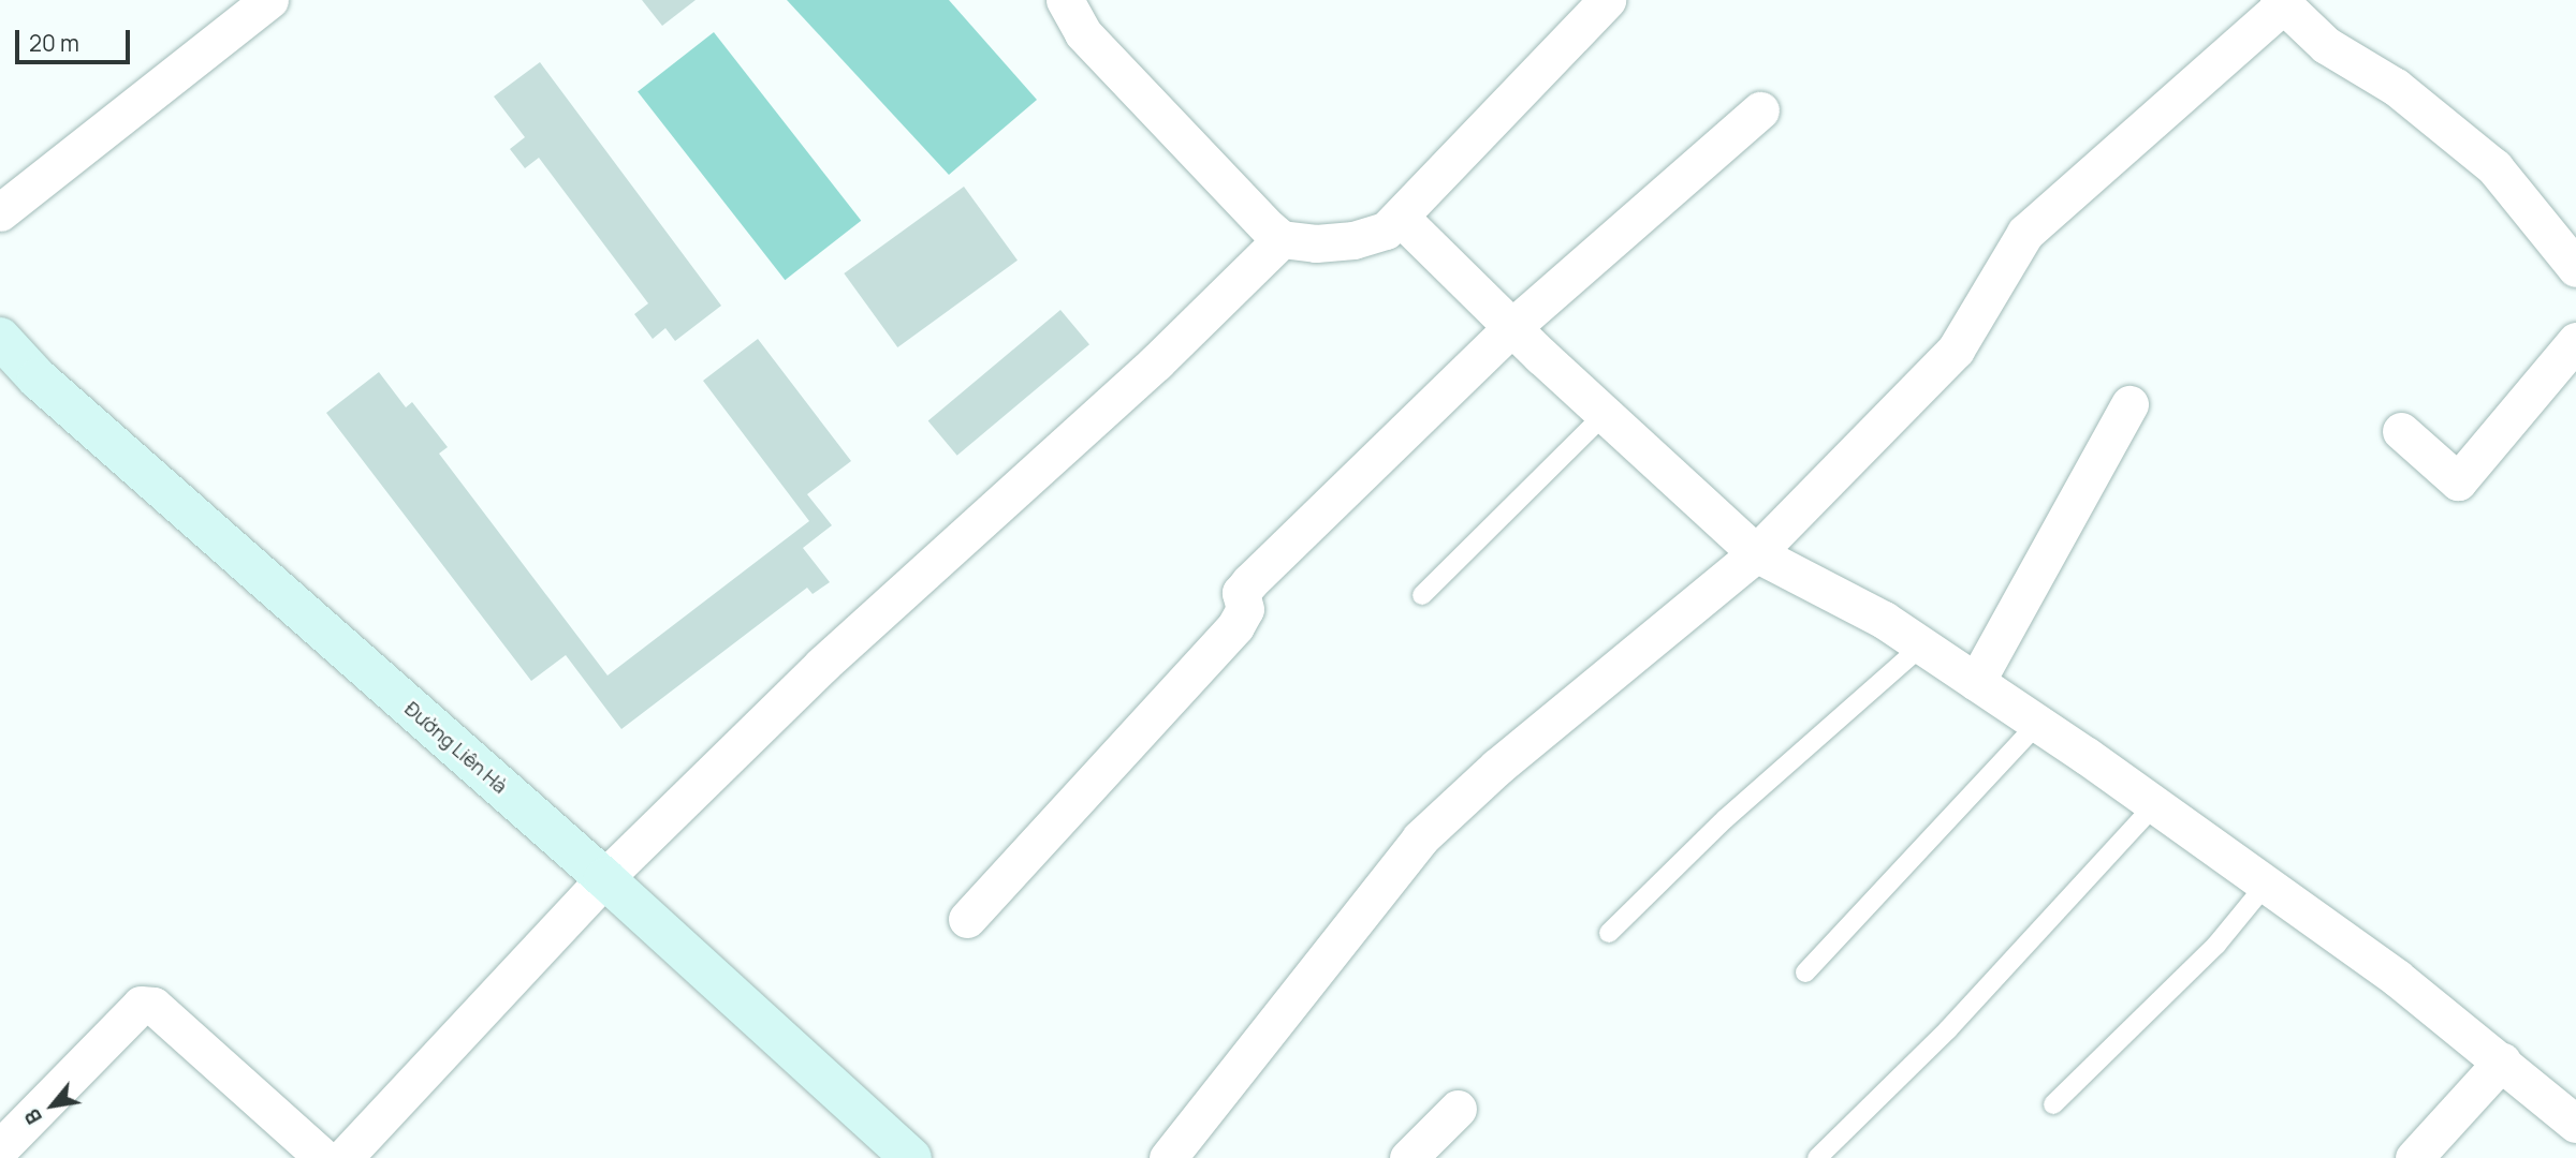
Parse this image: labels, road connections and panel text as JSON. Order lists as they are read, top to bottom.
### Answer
{
  "streets": {
    "main road": ["Đường Liên Hà"]
  },
  "scale_bar": "20 m",
  "north": "bottom left"
}
